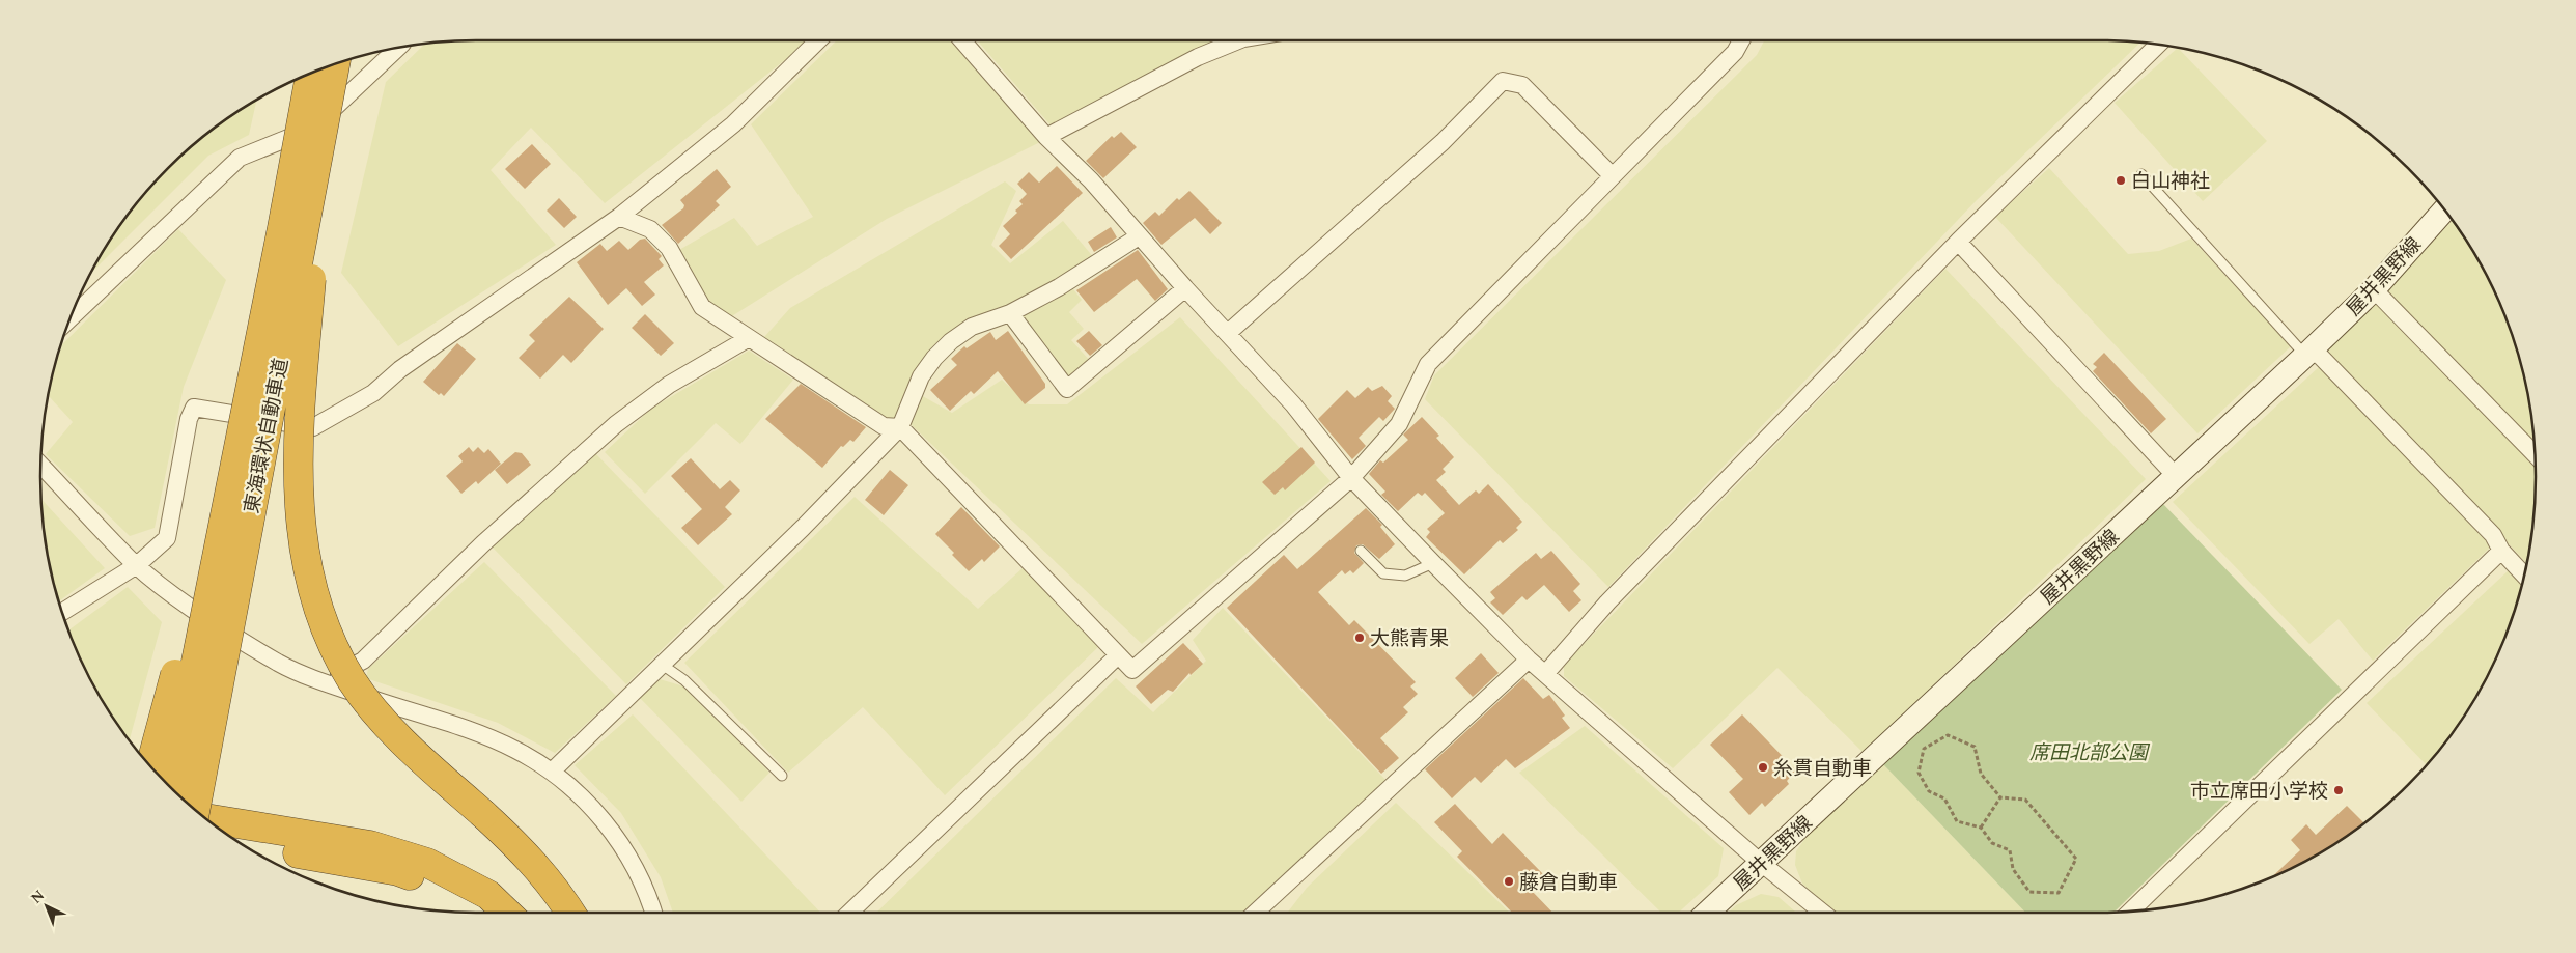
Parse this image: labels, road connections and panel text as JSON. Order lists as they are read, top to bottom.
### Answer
{
  "streets": {
    "highway": ["東海環状自動車道"],
    "main road": ["屋井黒野線"]
  },
  "parks": ["席田北部公園"],
  "places": [
    "白山神社",
    "大熊青果",
    "糸貫自動車",
    "市立席田小学校",
    "藤倉自動車"
  ],
  "north": "top left"
}
